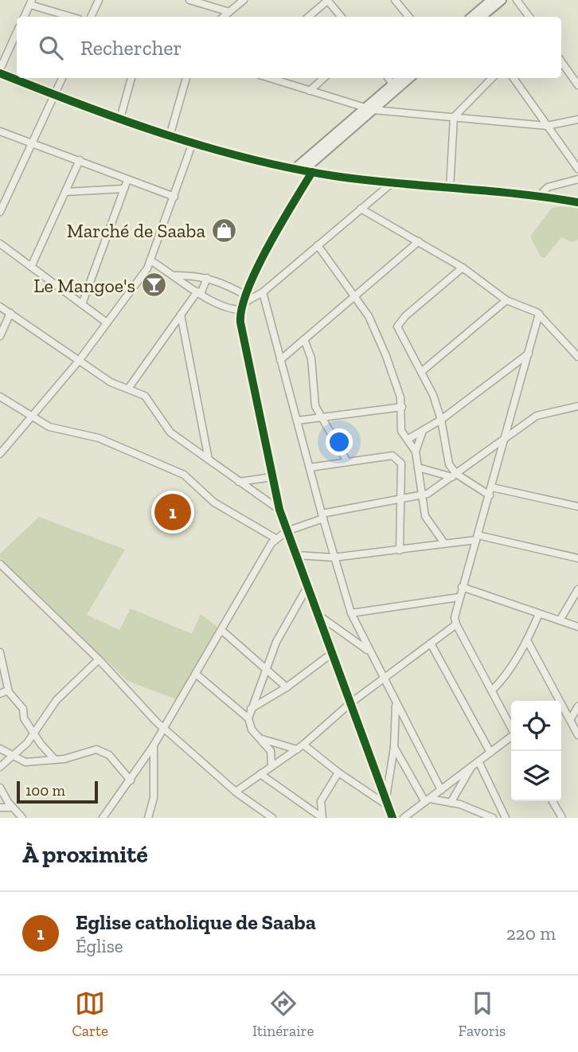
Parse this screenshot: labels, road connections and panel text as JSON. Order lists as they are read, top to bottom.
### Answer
{
  "places": {
    "shop": ["Marché de Saaba"],
    "bar": ["Le Mangoe's"]
  },
  "scale_bar": "100 m",
  "page": {
    "search": "Rechercher",
    "pins": "1",
    "scale": "100 m",
    "heading": "À proximité",
    "list": [
      {
        "mark": "1",
        "name": "Eglise catholique de Saaba",
        "note": "Église",
        "value": "220 m"
      }
    ],
    "nav": ["Carte", "Itinéraire", "Favoris"]
  }
}
